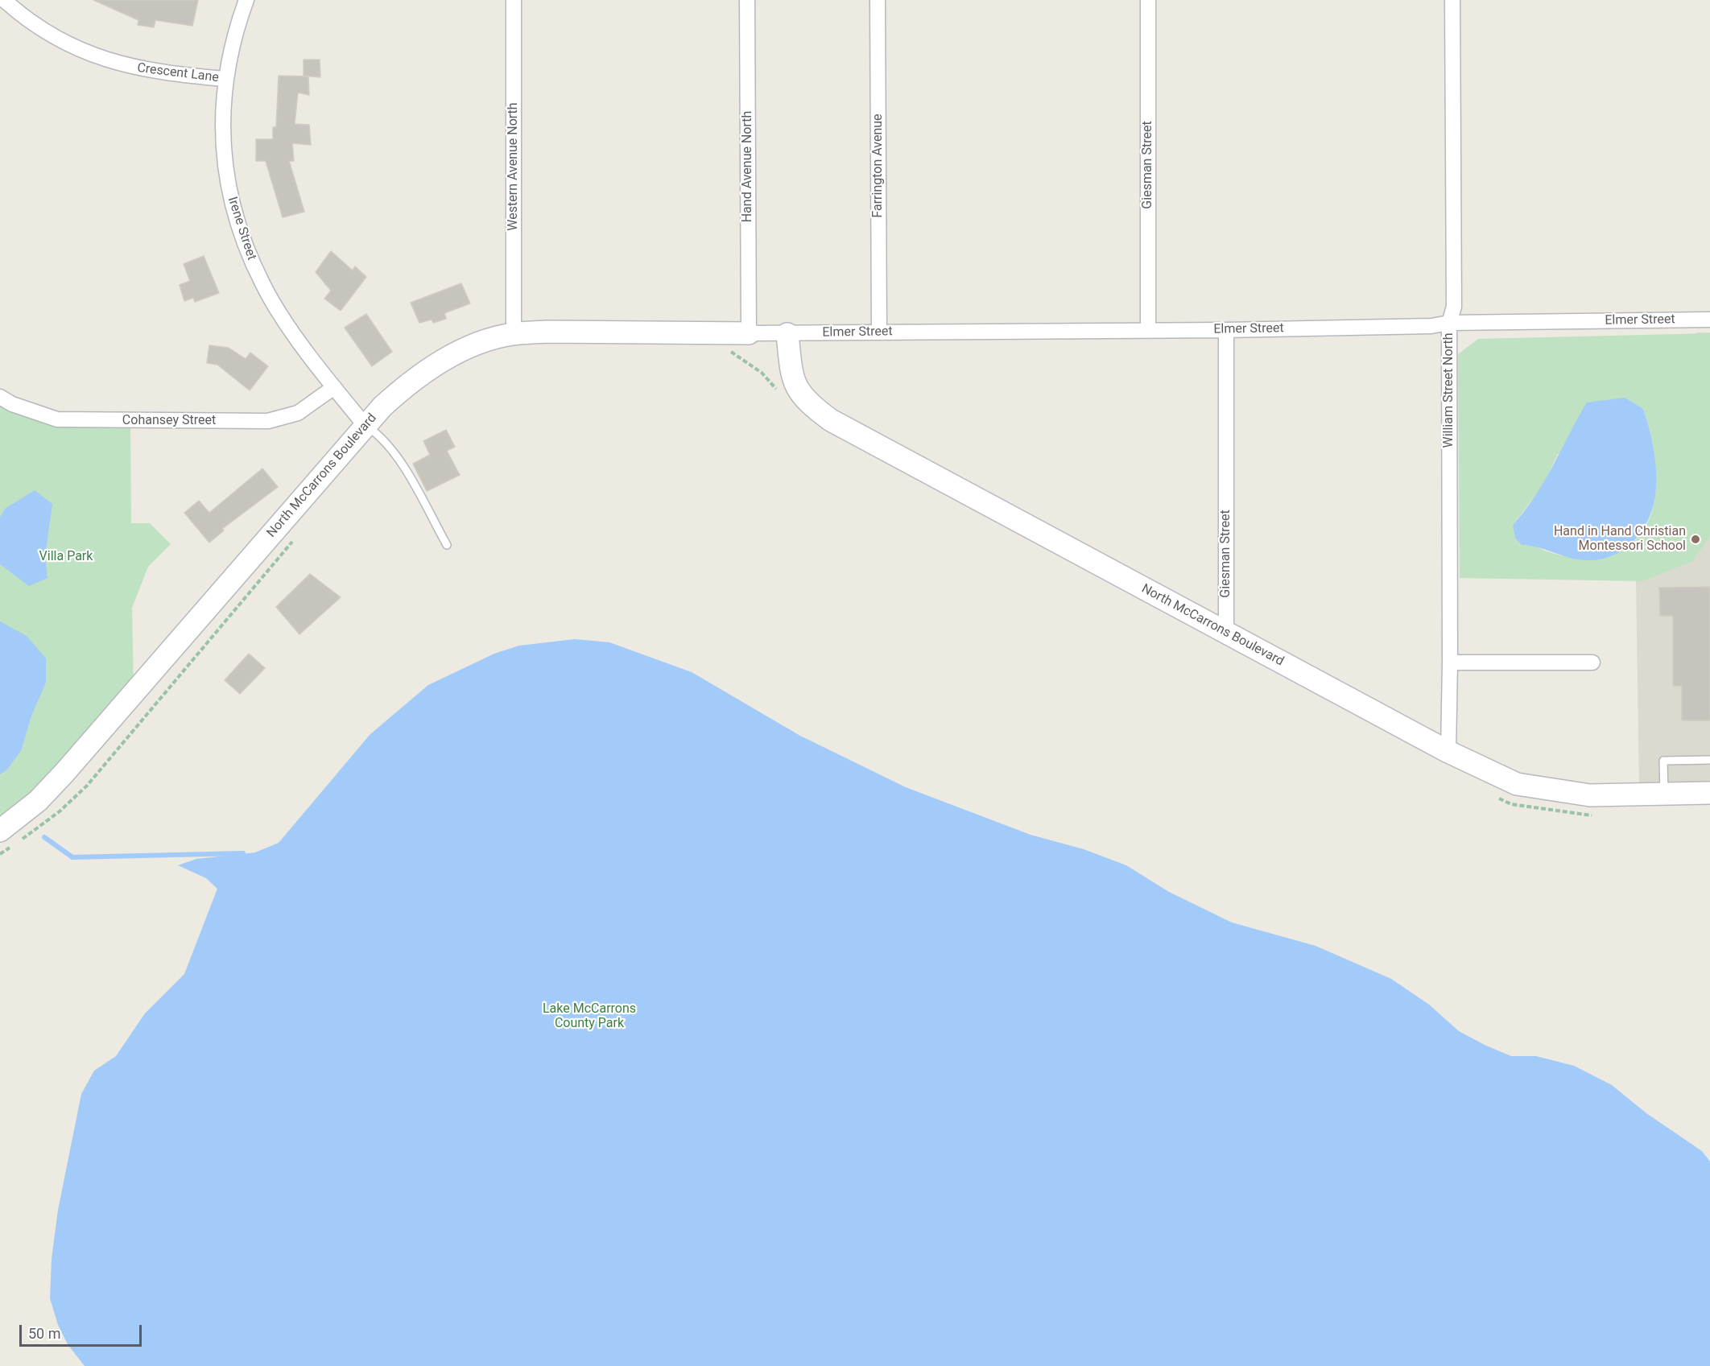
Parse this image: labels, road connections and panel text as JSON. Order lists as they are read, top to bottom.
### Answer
{
  "streets": {
    "street": [
      "Crescent Lane",
      "Giesman Street",
      "Farrington Avenue",
      "Western Avenue North",
      "Hand Avenue North",
      "Irene Street",
      "Elmer Street",
      "William Street North",
      "Cohansey Street",
      "North McCarrons Boulevard"
    ]
  },
  "crossings": [
    ["Crescent Lane", "Irene Street"],
    ["Giesman Street", "Elmer Street"],
    ["Giesman Street", "North McCarrons Boulevard"],
    ["Farrington Avenue", "Elmer Street"],
    ["Western Avenue North", "North McCarrons Boulevard"],
    ["Hand Avenue North", "Elmer Street"],
    ["Hand Avenue North", "North McCarrons Boulevard"],
    ["Irene Street", "Cohansey Street"],
    ["Irene Street", "North McCarrons Boulevard"],
    ["Elmer Street", "William Street North"],
    ["Elmer Street", "North McCarrons Boulevard"],
    ["William Street North", "North McCarrons Boulevard"]
  ],
  "parks": ["Villa Park", "Lake McCarrons County Park"],
  "places": ["Hand in Hand Christian Montessori School"],
  "scale_bar": "50 m"
}
